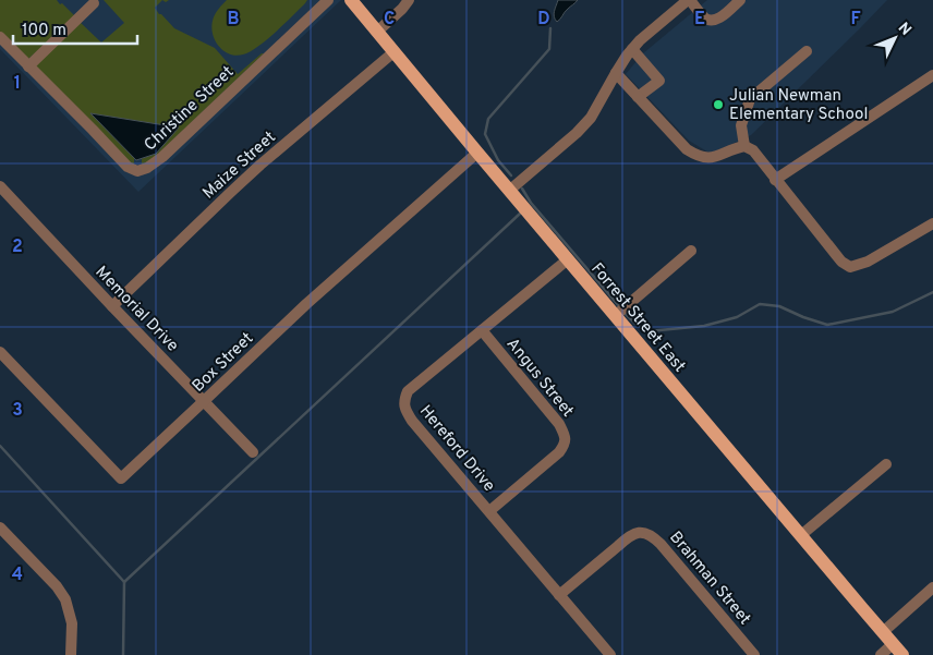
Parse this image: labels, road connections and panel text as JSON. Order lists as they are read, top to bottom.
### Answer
{
  "streets": {
    "main road": ["Forrest Street East"],
    "street": [
      "Christine Street",
      "Maize Street",
      "Memorial Drive",
      "Box Street",
      "Angus Street",
      "Hereford Drive",
      "Brahman Street"
    ]
  },
  "crossings": [
    ["Maize Street", "Memorial Drive"],
    ["Maize Street", "Forrest Street East"],
    ["Memorial Drive", "Box Street"],
    ["Forrest Street East", "Box Street"],
    ["Forrest Street East", "Hereford Drive"],
    ["Angus Street", "Hereford Drive"],
    ["Hereford Drive", "Brahman Street"]
  ],
  "places": ["Julian Newman Elementary School"],
  "scale_bar": "100 m",
  "north": "top right",
  "grid": {
    "columns": [
      "B",
      "C",
      "D",
      "E",
      "F"
    ],
    "rows": [
      "1",
      "2",
      "3",
      "4"
    ]
  }
}
